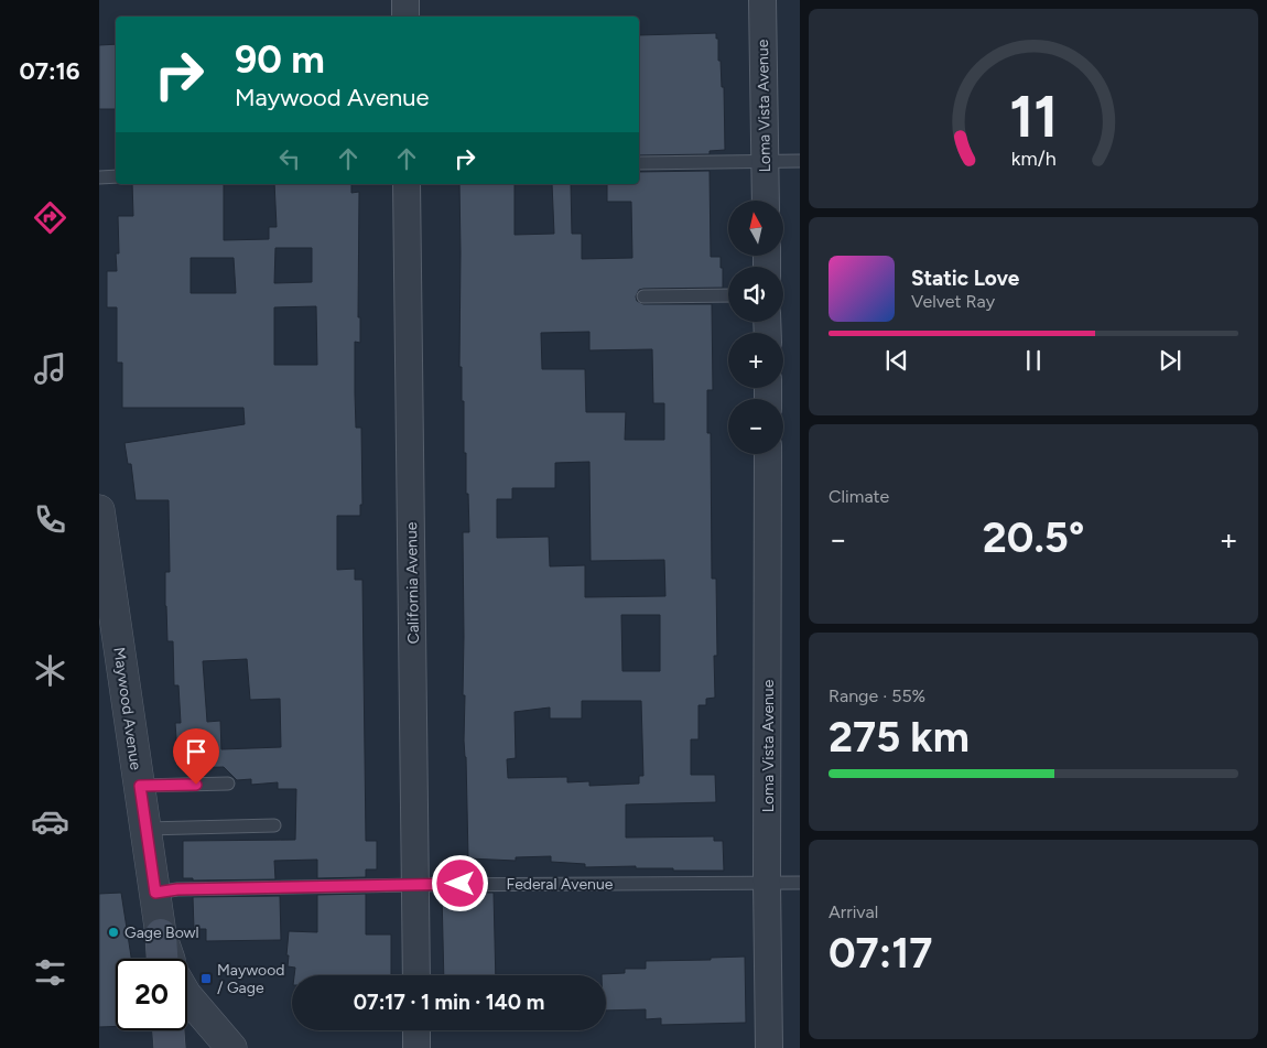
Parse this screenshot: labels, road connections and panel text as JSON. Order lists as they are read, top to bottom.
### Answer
{
  "streets": {
    "street": ["Loma Vista Avenue", "California Avenue", "Maywood Avenue"],
    "lane": ["Federal Avenue"]
  },
  "crossings": [
    ["Loma Vista Avenue", "Federal Avenue"],
    ["California Avenue", "Federal Avenue"],
    ["Maywood Avenue", "Federal Avenue"]
  ],
  "places": {
    "other": ["Gage Bowl"],
    "transit": ["Maywood / Gage"]
  },
  "north": "top",
  "page": {
    "tabs": "07:16",
    "turn": ["90 m", "Maywood Avenue"],
    "map_buttons": ["+", "−"],
    "song": ["Static Love", "Velvet Ray"],
    "tile": [
      "Climate",
      ["Range · 55%", "275 km"],
      ["Arrival", "07:17"]
    ],
    "heat": ["−", "20.5°", "+"],
    "limit": "20",
    "trip": "07:17 · 1 min · 140 m",
    "gauge": ["11", "km/h"]
  }
}
